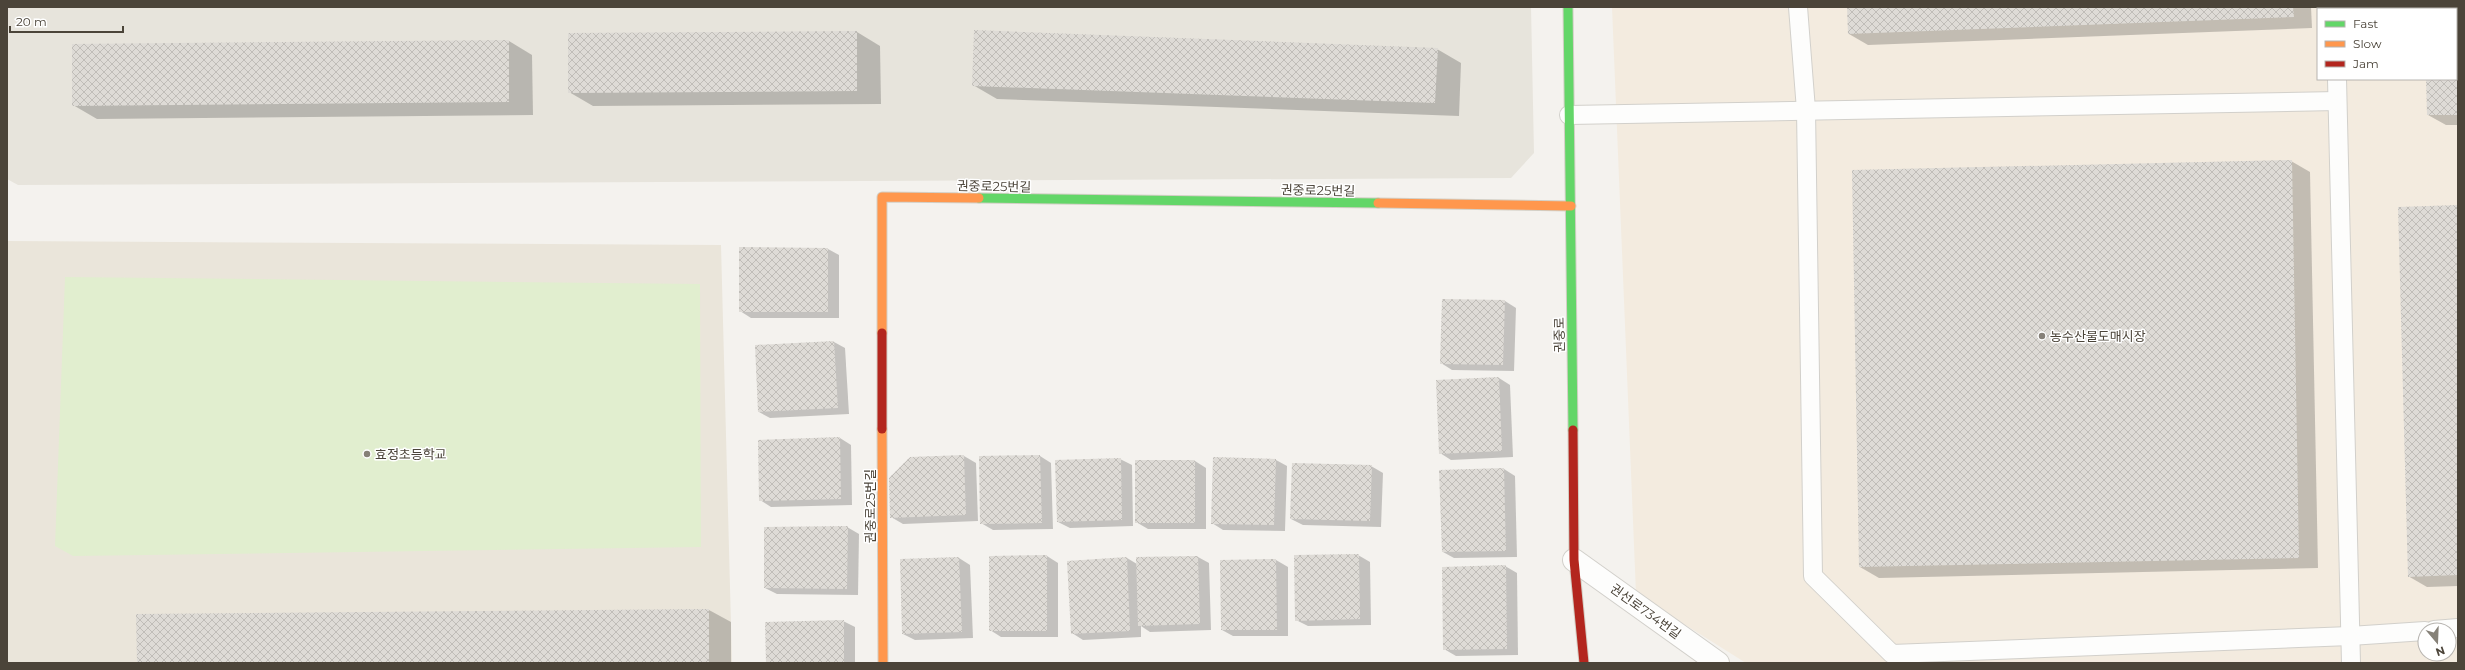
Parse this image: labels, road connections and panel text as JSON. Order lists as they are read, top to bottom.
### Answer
{
  "streets": {
    "street": ["권중로25번길", "권중로", "권선로734번길"]
  },
  "crossings": [
    ["권중로25번길", "권중로"],
    ["권중로", "권선로734번길"]
  ],
  "places": ["농수산물도매시장", "효정초등학교"],
  "legend": ["Fast", "Slow", "Jam"],
  "scale_bar": "20 m",
  "north": "bottom"
}
